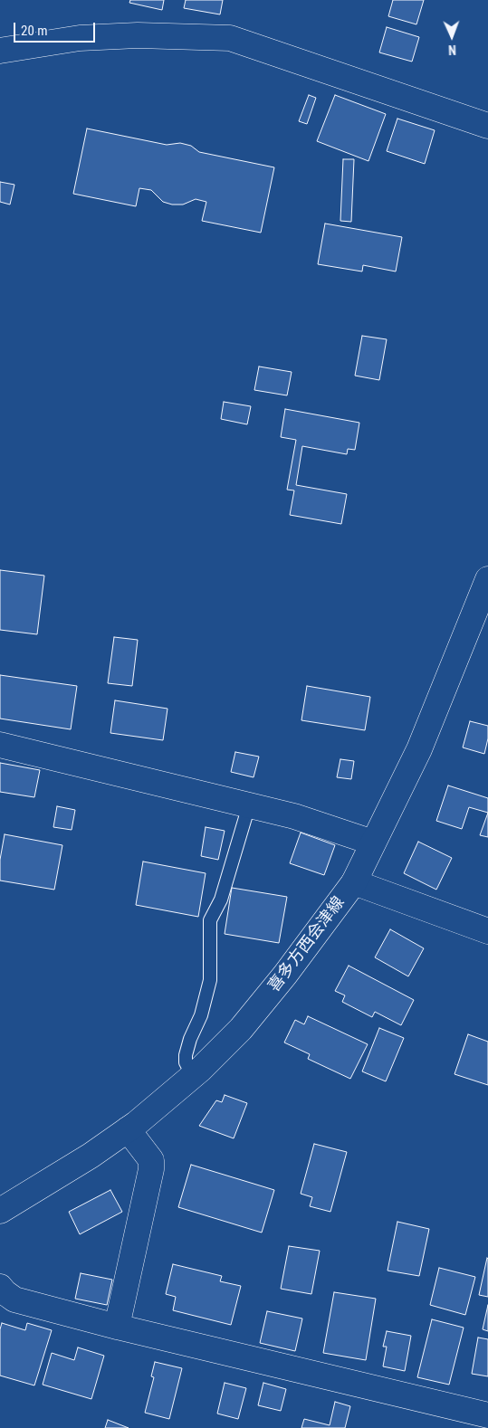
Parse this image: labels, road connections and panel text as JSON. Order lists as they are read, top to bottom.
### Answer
{
  "streets": {
    "street": ["喜多方西会津線"]
  },
  "scale_bar": "20 m",
  "north": "bottom"
}
